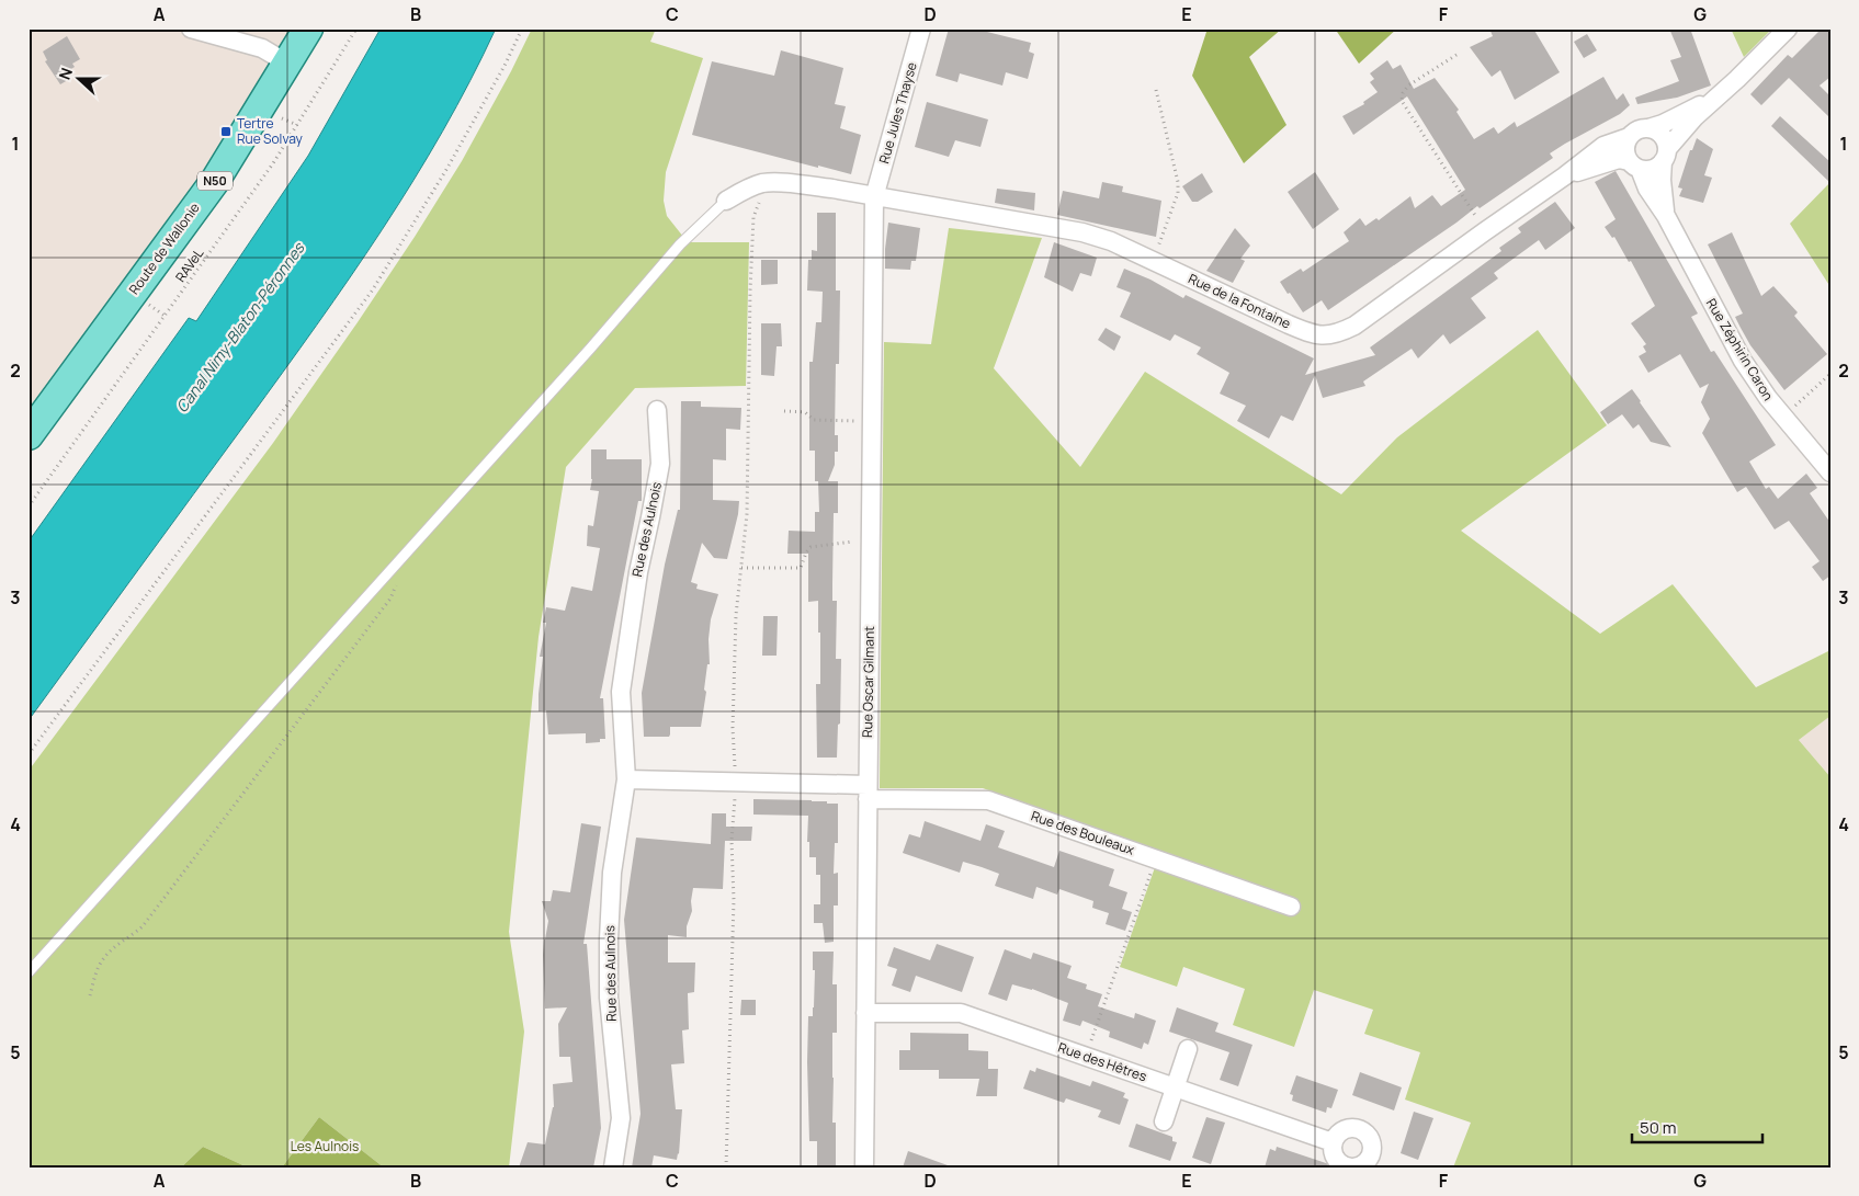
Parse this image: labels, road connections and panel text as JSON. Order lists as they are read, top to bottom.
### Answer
{
  "streets": {
    "main road": ["N50", "Route de Wallonie"],
    "street": [
      "Rue Jules Thayse",
      "Rue de la Fontaine",
      "Rue Zéphirin Caron",
      "Rue des Aulnois",
      "Rue Oscar Gilmant",
      "Rue des Bouleaux",
      "Rue des Hêtres"
    ],
    "path": ["RAVeL"]
  },
  "crossings": [
    ["Rue Jules Thayse", "Rue de la Fontaine"],
    ["Rue Jules Thayse", "Rue Oscar Gilmant"],
    ["Rue de la Fontaine", "Rue Zéphirin Caron"],
    ["Rue de la Fontaine", "Rue Oscar Gilmant"],
    ["Rue Oscar Gilmant", "Rue des Bouleaux"],
    ["Rue Oscar Gilmant", "Rue des Hêtres"]
  ],
  "water": ["Canal Nimy-Blaton-Péronnes"],
  "parks": ["Les Aulnois"],
  "places": {
    "transit": ["Tertre Rue Solvay"]
  },
  "scale_bar": "50 m",
  "north": "left",
  "grid": {
    "columns": [
      "A",
      "B",
      "C",
      "D",
      "E",
      "F",
      "G"
    ],
    "rows": [
      "1",
      "2",
      "3",
      "4",
      "5"
    ]
  }
}
